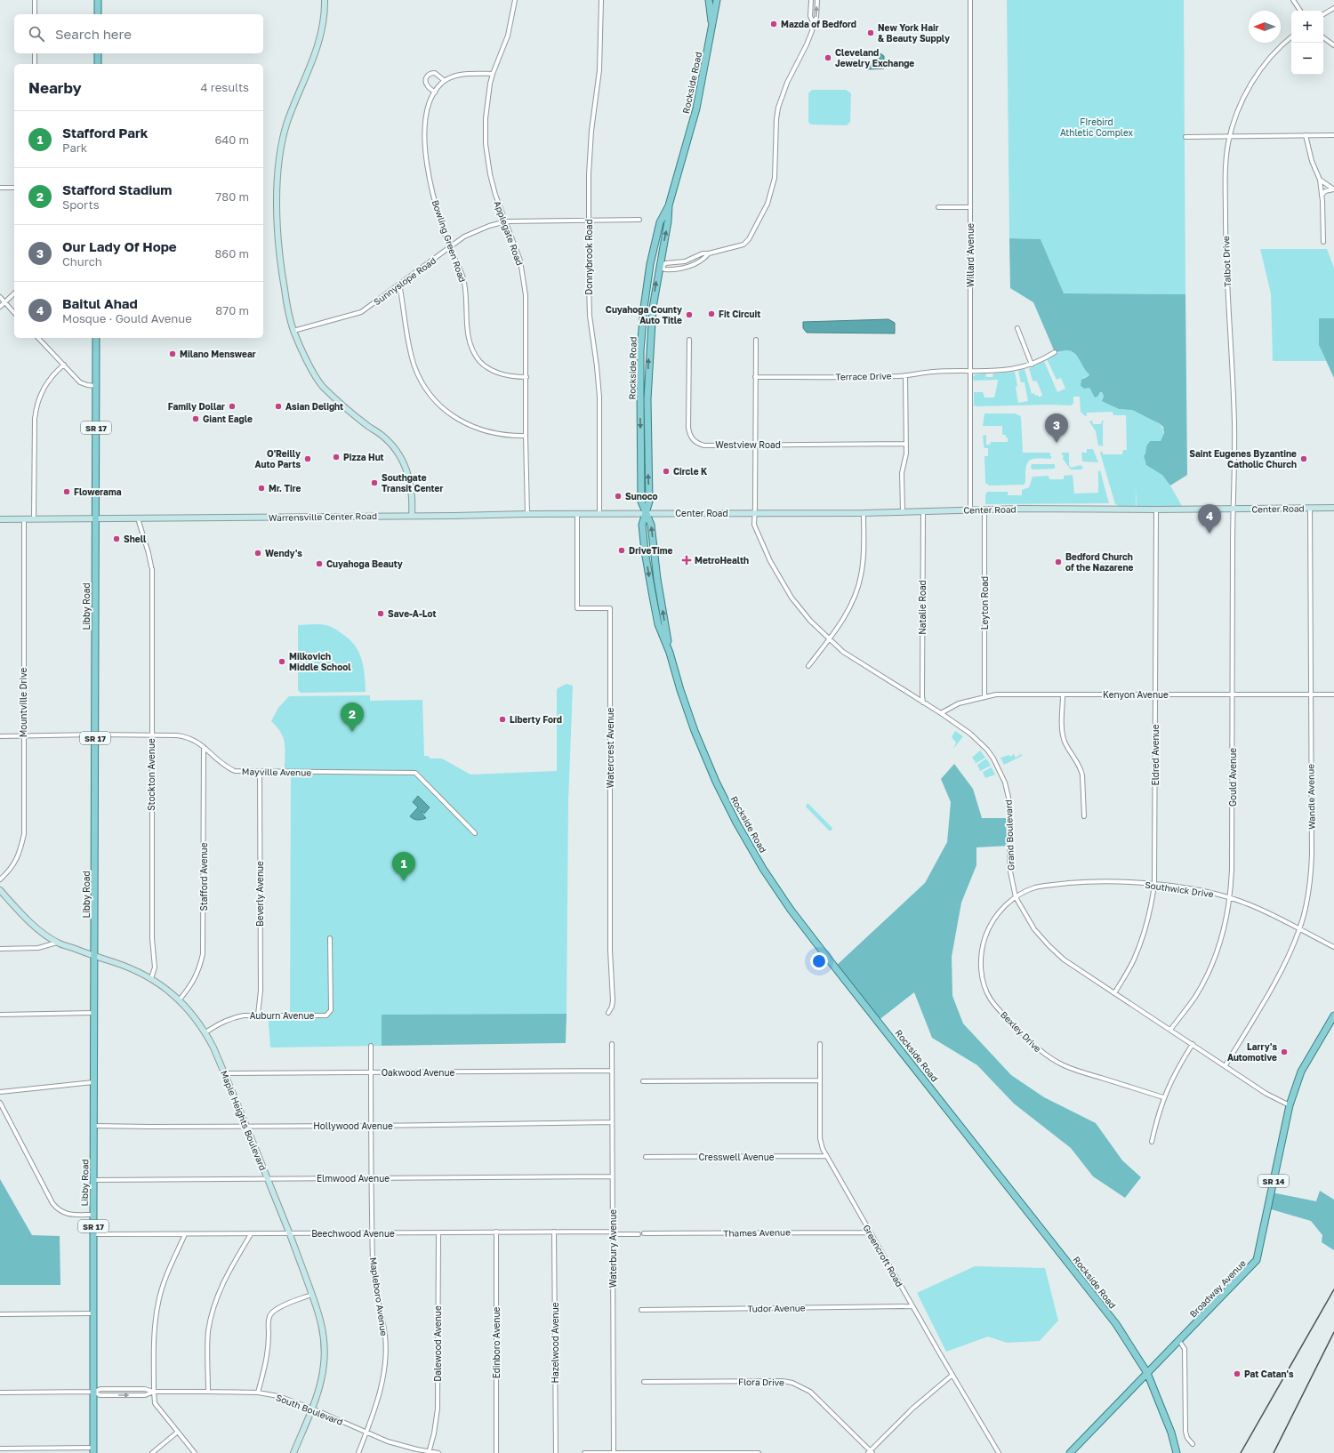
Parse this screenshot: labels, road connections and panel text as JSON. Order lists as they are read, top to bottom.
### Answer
{
  "streets": {
    "main road": [
      "Rockside Road",
      "SR 17",
      "Center Road",
      "Warrensville Center Road",
      "Libby Road",
      "Maple Heights Boulevard",
      "SR 14",
      "Broadway Avenue"
    ],
    "street": [
      "Applegate Road",
      "Bowling Green Road",
      "Willard Avenue",
      "Donnybrook Road",
      "Talbot Drive",
      "Sunnyslope Road",
      "Terrace Drive",
      "Westview Road",
      "Leyton Road",
      "Natalie Road",
      "Kenyon Avenue",
      "Mountville Drive",
      "Watercrest Avenue",
      "Eldred Avenue",
      "Mayville Avenue",
      "Stockton Avenue",
      "Gould Avenue",
      "Wandle Avenue",
      "Grand Boulevard",
      "Stafford Avenue",
      "Southwick Drive",
      "Beverly Avenue",
      "Auburn Avenue",
      "Bexley Drive",
      "Oakwood Avenue",
      "Hollywood Avenue",
      "Cresswell Avenue",
      "Elmwood Avenue",
      "Thames Avenue",
      "Beechwood Avenue",
      "Waterbury Avenue",
      "Greencroft Road",
      "Mapleboro Avenue",
      "Tudor Avenue",
      "Edinboro Avenue",
      "Hazelwood Avenue",
      "Dalewood Avenue",
      "Flora Drive",
      "South Boulevard"
    ]
  },
  "crossings": [
    ["Rockside Road", "Center Road"],
    ["Rockside Road", "Warrensville Center Road"],
    ["Rockside Road", "Broadway Avenue"],
    ["Applegate Road", "Bowling Green Road"],
    ["Applegate Road", "Sunnyslope Road"],
    ["Applegate Road", "Warrensville Center Road"],
    ["Bowling Green Road", "Sunnyslope Road"],
    ["Willard Avenue", "Terrace Drive"],
    ["Willard Avenue", "Center Road"],
    ["Donnybrook Road", "Sunnyslope Road"],
    ["Donnybrook Road", "Warrensville Center Road"],
    ["Talbot Drive", "Center Road"],
    ["Talbot Drive", "Gould Avenue"],
    ["Terrace Drive", "Grand Boulevard"],
    ["Westview Road", "Grand Boulevard"],
    ["Center Road", "Warrensville Center Road"],
    ["Center Road", "Leyton Road"],
    ["Center Road", "Natalie Road"],
    ["Center Road", "Eldred Avenue"],
    ["Center Road", "Gould Avenue"],
    ["Center Road", "Wandle Avenue"],
    ["Center Road", "Grand Boulevard"],
    ["Warrensville Center Road", "Libby Road"],
    ["Warrensville Center Road", "Mountville Drive"],
    ["Warrensville Center Road", "Watercrest Avenue"],
    ["Warrensville Center Road", "Stockton Avenue"],
    ["Leyton Road", "Kenyon Avenue"],
    ["Libby Road", "Mayville Avenue"],
    ["Libby Road", "Maple Heights Boulevard"],
    ["Libby Road", "Hollywood Avenue"],
    ["Libby Road", "Elmwood Avenue"],
    ["Libby Road", "Beechwood Avenue"],
    ["Libby Road", "South Boulevard"],
    ["Natalie Road", "Grand Boulevard"],
    ["Kenyon Avenue", "Eldred Avenue"],
    ["Kenyon Avenue", "Gould Avenue"],
    ["Kenyon Avenue", "Wandle Avenue"],
    ["Kenyon Avenue", "Grand Boulevard"],
    ["Mountville Drive", "Mayville Avenue"],
    ["Eldred Avenue", "Grand Boulevard"],
    ["Eldred Avenue", "Southwick Drive"],
    ["Mayville Avenue", "Stockton Avenue"],
    ["Mayville Avenue", "Stafford Avenue"],
    ["Mayville Avenue", "Beverly Avenue"],
    ["Stockton Avenue", "Maple Heights Boulevard"],
    ["Gould Avenue", "Grand Boulevard"],
    ["Gould Avenue", "Southwick Drive"],
    ["Wandle Avenue", "Grand Boulevard"],
    ["Wandle Avenue", "Southwick Drive"],
    ["Grand Boulevard", "Southwick Drive"],
    ["Grand Boulevard", "Bexley Drive"],
    ["Grand Boulevard", "Broadway Avenue"],
    ["Stafford Avenue", "Maple Heights Boulevard"],
    ["Southwick Drive", "Bexley Drive"],
    ["Beverly Avenue", "Auburn Avenue"],
    ["Auburn Avenue", "Maple Heights Boulevard"],
    ["Oakwood Avenue", "Maple Heights Boulevard"],
    ["Oakwood Avenue", "Waterbury Avenue"],
    ["Oakwood Avenue", "Mapleboro Avenue"],
    ["Maple Heights Boulevard", "Hollywood Avenue"],
    ["Maple Heights Boulevard", "Elmwood Avenue"],
    ["Maple Heights Boulevard", "Beechwood Avenue"],
    ["Maple Heights Boulevard", "South Boulevard"],
    ["Hollywood Avenue", "Waterbury Avenue"],
    ["Hollywood Avenue", "Mapleboro Avenue"],
    ["Cresswell Avenue", "Greencroft Road"],
    ["Elmwood Avenue", "Waterbury Avenue"],
    ["Elmwood Avenue", "Mapleboro Avenue"],
    ["Thames Avenue", "Greencroft Road"],
    ["Beechwood Avenue", "Waterbury Avenue"],
    ["Beechwood Avenue", "Mapleboro Avenue"],
    ["Beechwood Avenue", "Edinboro Avenue"],
    ["Beechwood Avenue", "Hazelwood Avenue"],
    ["Beechwood Avenue", "Dalewood Avenue"],
    ["Greencroft Road", "Tudor Avenue"],
    ["Mapleboro Avenue", "South Boulevard"],
    ["Dalewood Avenue", "South Boulevard"]
  ],
  "parks": ["FIrebird Athletic Complex"],
  "places": {
    "other": [
      "Mazda of Bedford",
      "New York Hair & Beauty Supply",
      "Cleveland Jewelry Exchange",
      "Fit Circuit",
      "Cuyahoga County Auto Title",
      "Milano Menswear",
      "Family Dollar",
      "Asian Delight",
      "Giant Eagle",
      "Pizza Hut",
      "O'Reilly Auto Parts",
      "Saint Eugenes Byzantine Catholic Church",
      "Circle K",
      "Southgate Transit Center",
      "Mr. Tire",
      "Flowerama",
      "Sunoco",
      "Shell",
      "DriveTime",
      "Wendy's",
      "Bedford Church of the Nazarene",
      "Cuyahoga Beauty",
      "Save-A-Lot",
      "Milkovich Middle School",
      "Liberty Ford",
      "Larry's Automotive",
      "Pat Catan's"
    ],
    "health": ["MetroHealth"]
  },
  "north": "left",
  "page": {
    "map_buttons": ["+", "−"],
    "search": "Search here",
    "heading": ["Nearby", "4 results"],
    "list": [
      {
        "mark": "1",
        "name": "Stafford Park",
        "note": "Park",
        "value": "640 m"
      },
      {
        "mark": "2",
        "name": "Stafford Stadium",
        "note": "Sports",
        "value": "780 m"
      },
      {
        "mark": "3",
        "name": "Our Lady Of Hope",
        "note": "Church",
        "value": "860 m"
      },
      {
        "mark": "4",
        "name": "Baitul Ahad",
        "note": "Mosque · Gould Avenue",
        "value": "870 m"
      }
    ],
    "pins": [
      "3",
      "4",
      "2",
      "1"
    ]
  }
}
